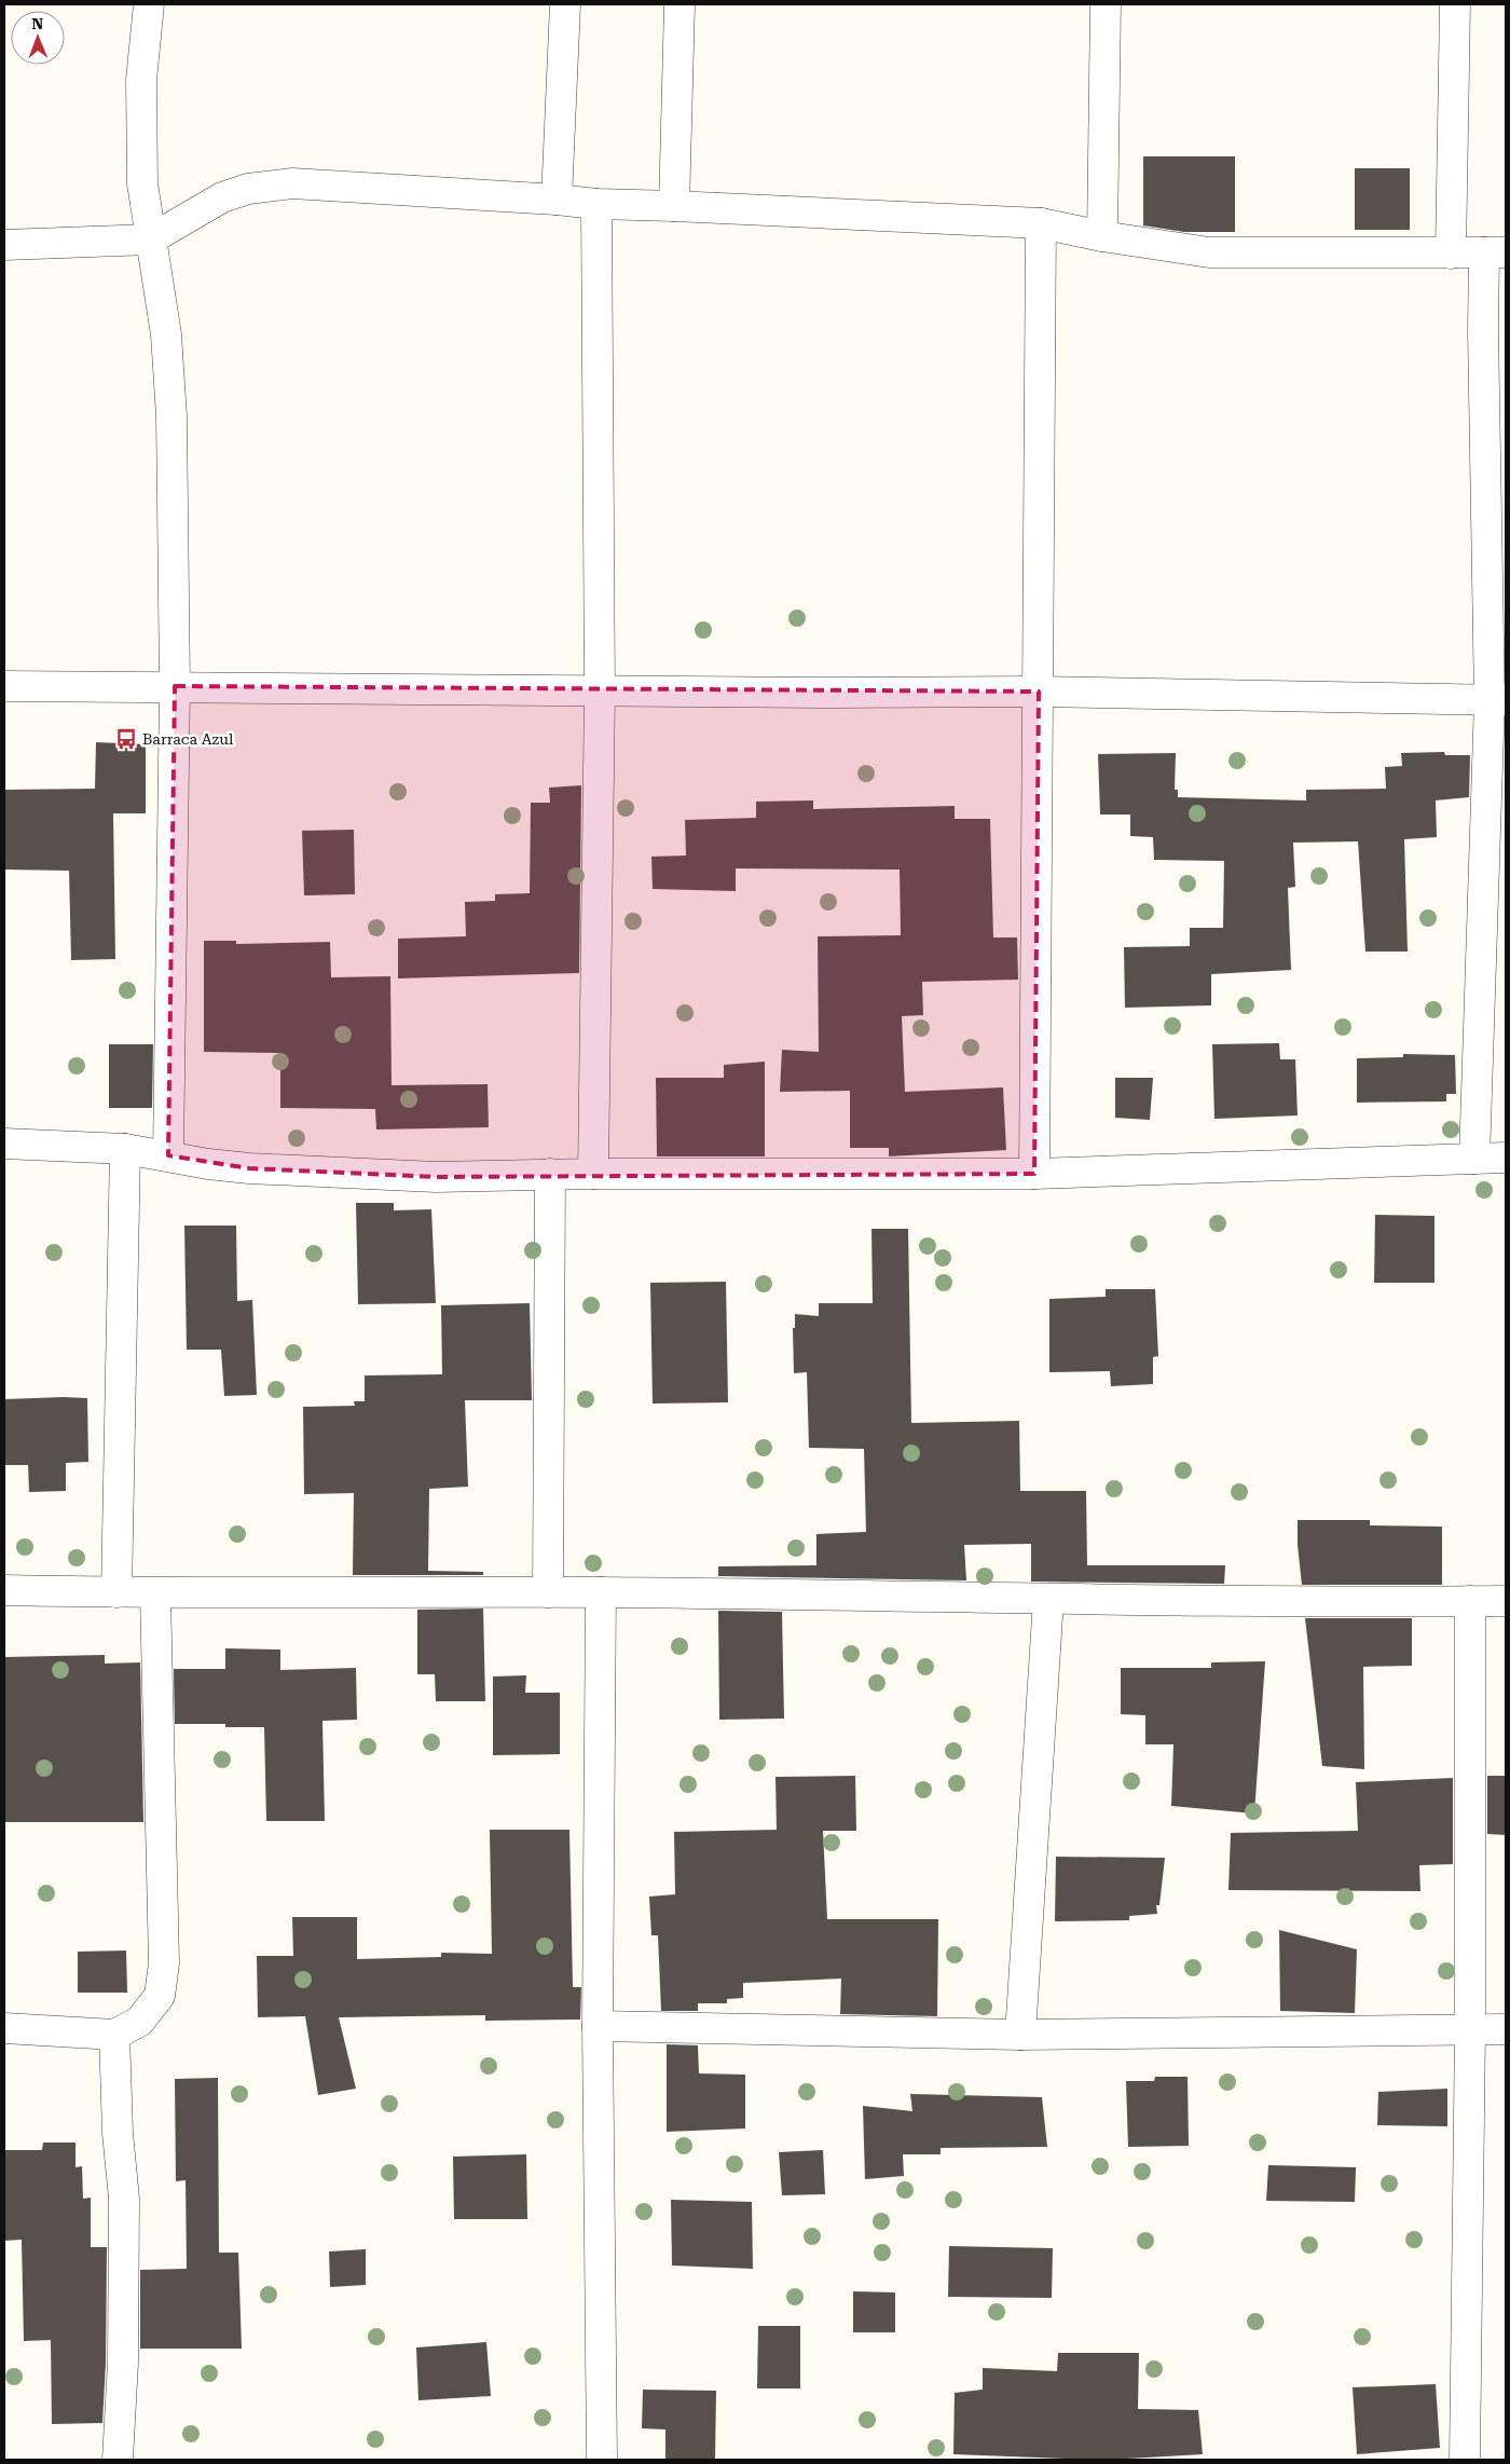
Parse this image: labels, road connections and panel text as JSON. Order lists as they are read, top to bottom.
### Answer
{
  "places": {
    "bus stop": ["Barraca Azul"]
  },
  "north": "top"
}
